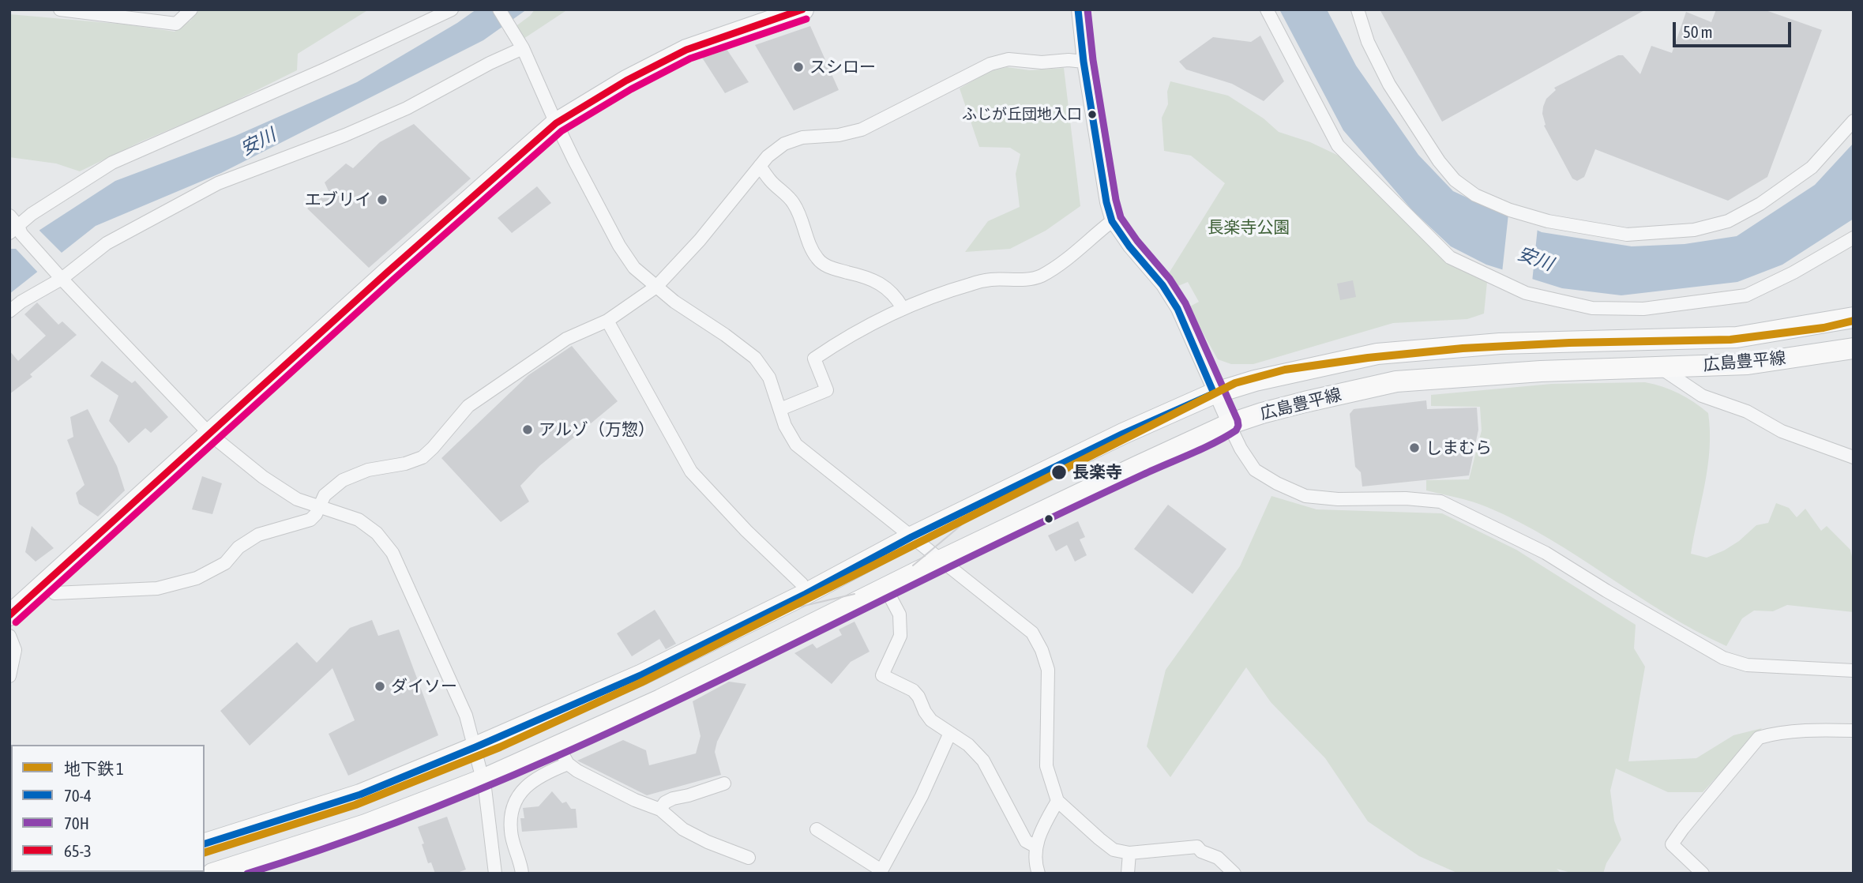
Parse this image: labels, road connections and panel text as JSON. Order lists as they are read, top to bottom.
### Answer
{
  "streets": {
    "main road": ["広島豊平線"]
  },
  "water": ["安川"],
  "parks": ["長楽寺公園"],
  "places": [
    "スシロー",
    "ふじが丘団地入口",
    "エブリイ",
    "アルゾ（万惣）",
    "しまむら",
    "長楽寺",
    "ダイソー"
  ],
  "lines": [
    "transit line 70-4",
    "transit line 70H",
    "transit line 65-3",
    "metro line 1"
  ],
  "legend": [
    "地下鉄 1",
    "70-4",
    "70H",
    "65-3"
  ],
  "scale_bar": "50 m"
}
